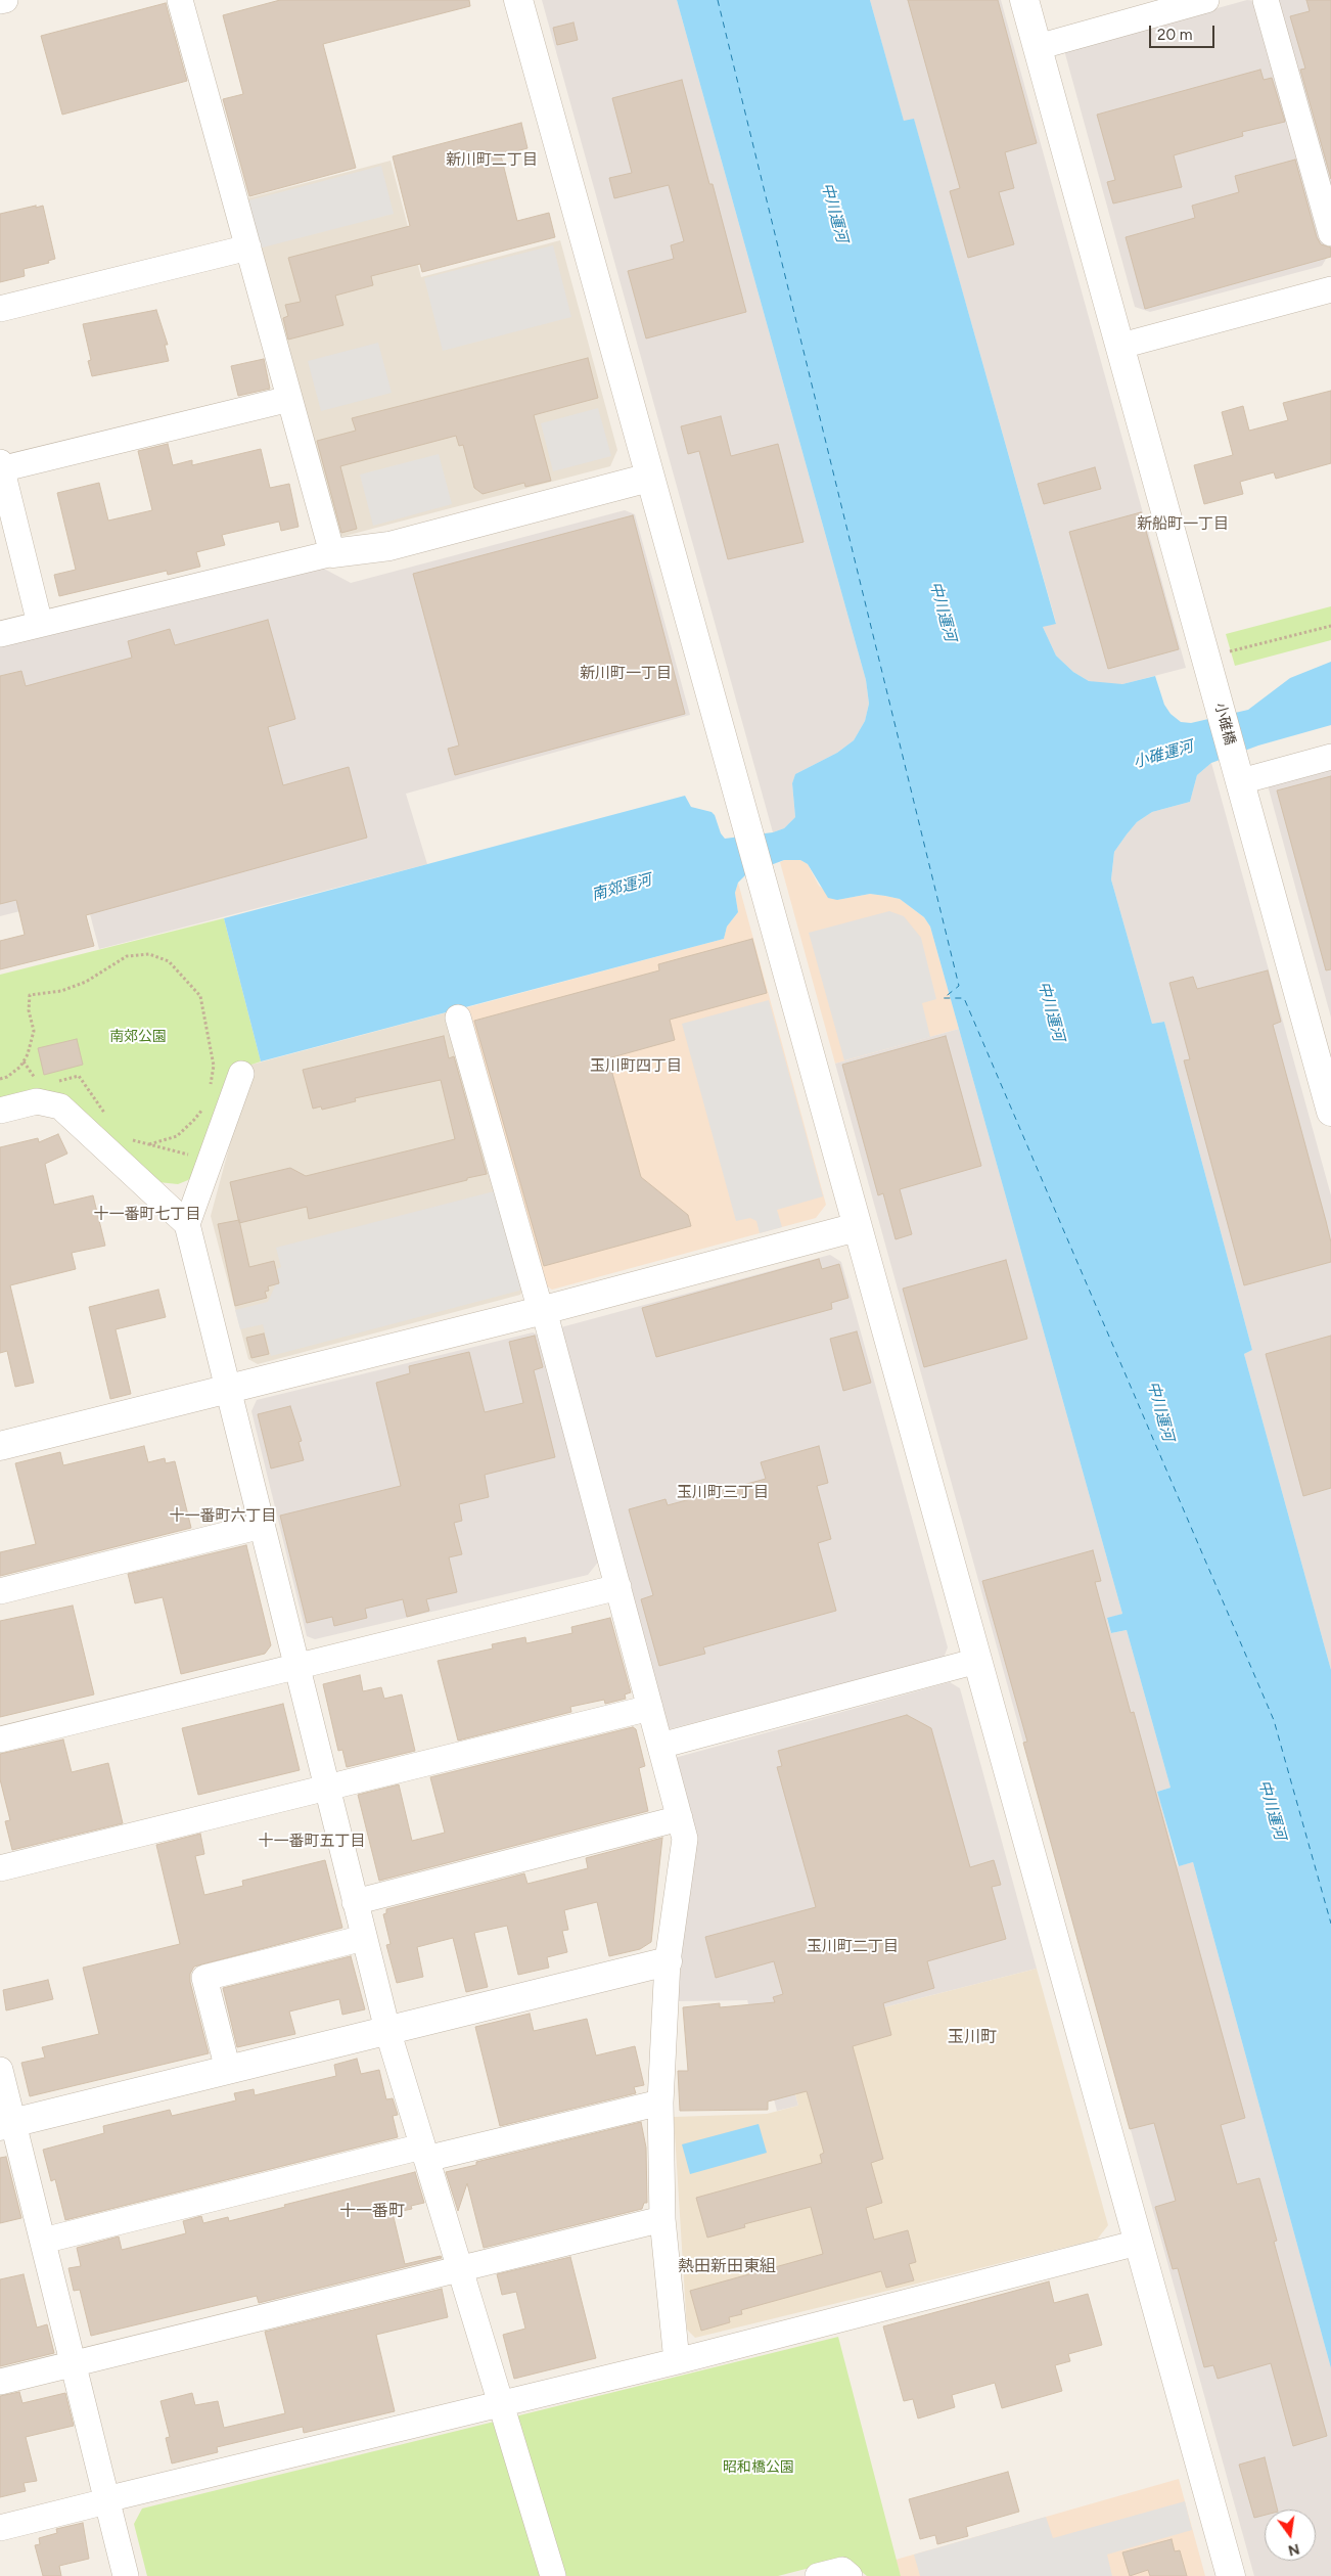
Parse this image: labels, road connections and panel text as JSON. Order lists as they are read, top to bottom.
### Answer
{
  "streets": {
    "street": ["小碓橋"]
  },
  "districts": [
    "新川町二丁目",
    "新船町一丁目",
    "新川町一丁目",
    "玉川町四丁目",
    "十一番町七丁目",
    "玉川町三丁目",
    "十一番町六丁目",
    "十一番町五丁目",
    "玉川町二丁目",
    "玉川町",
    "十一番町",
    "熱田新田東組"
  ],
  "water": ["中川運河", "小碓運河", "南郊運河"],
  "parks": ["南郊公園", "昭和橋公園"],
  "scale_bar": "20 m",
  "north": "bottom"
}
